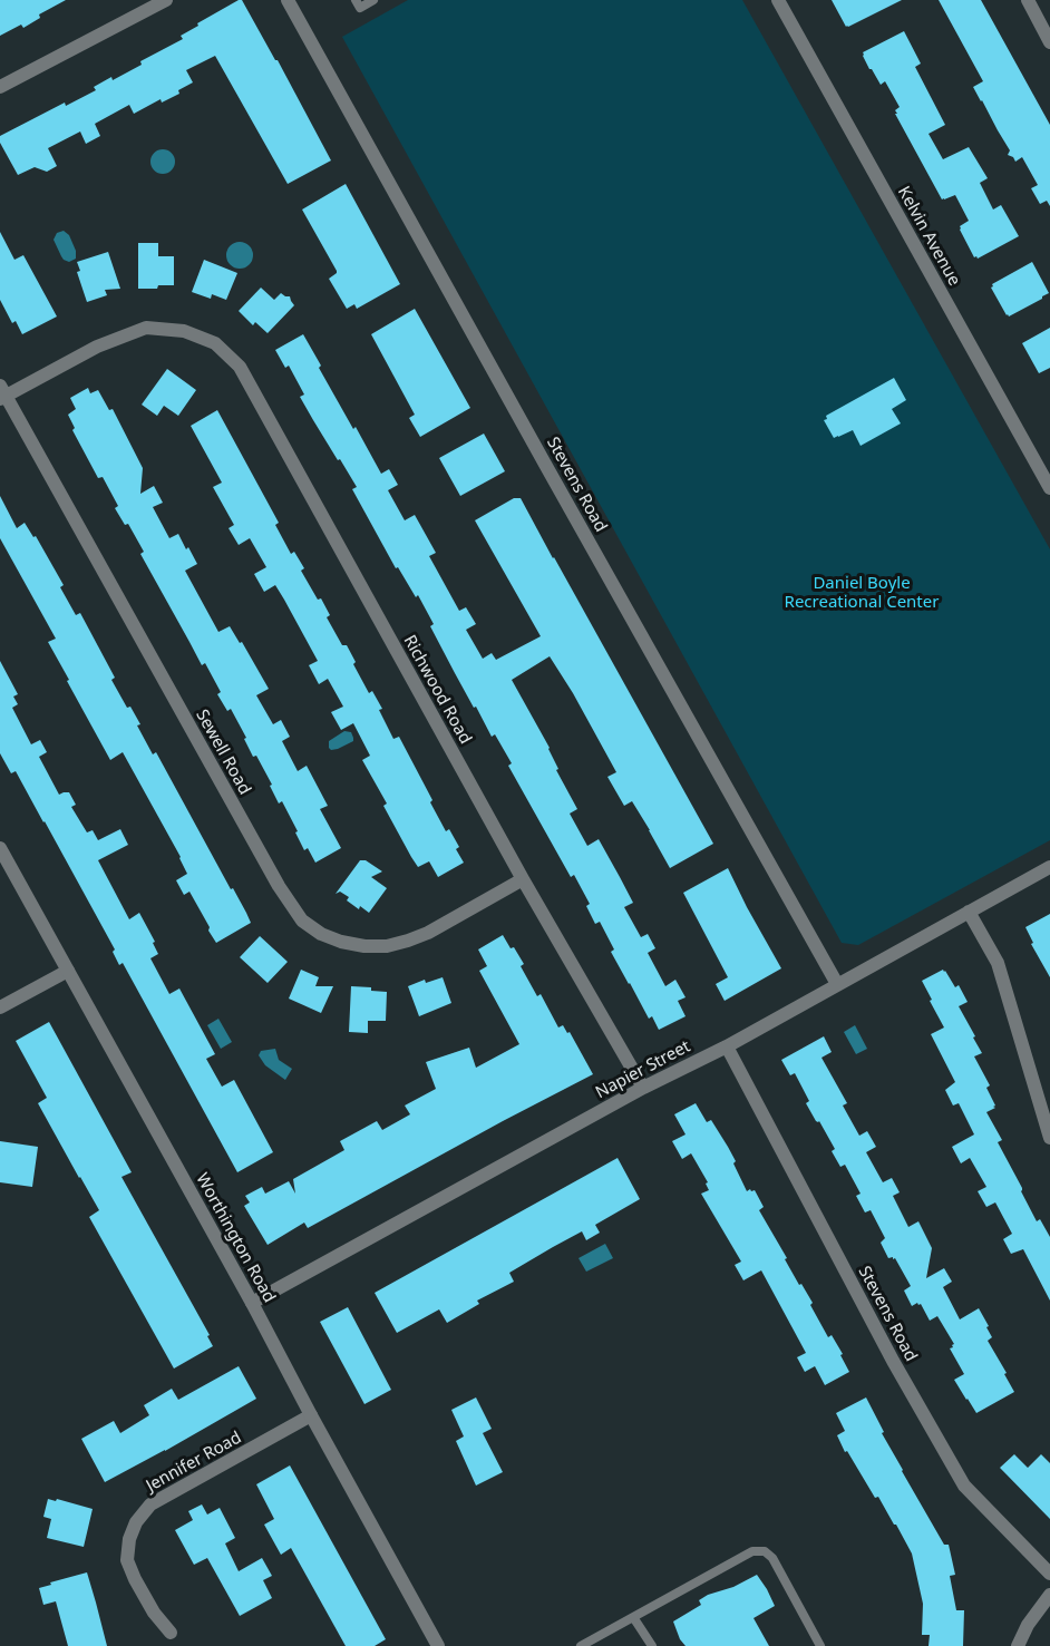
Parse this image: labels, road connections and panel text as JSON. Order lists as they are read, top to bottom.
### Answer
{
  "streets": {
    "street": [
      "Kelvin Avenue",
      "Stevens Road",
      "Richwood Road",
      "Sewell Road",
      "Napier Street",
      "Worthington Road",
      "Jennifer Road"
    ]
  },
  "crossings": [
    ["Stevens Road", "Napier Street"],
    ["Richwood Road", "Sewell Road"],
    ["Richwood Road", "Napier Street"],
    ["Napier Street", "Worthington Road"],
    ["Worthington Road", "Jennifer Road"]
  ],
  "parks": ["Daniel Boyle Recreational Center"]
}
